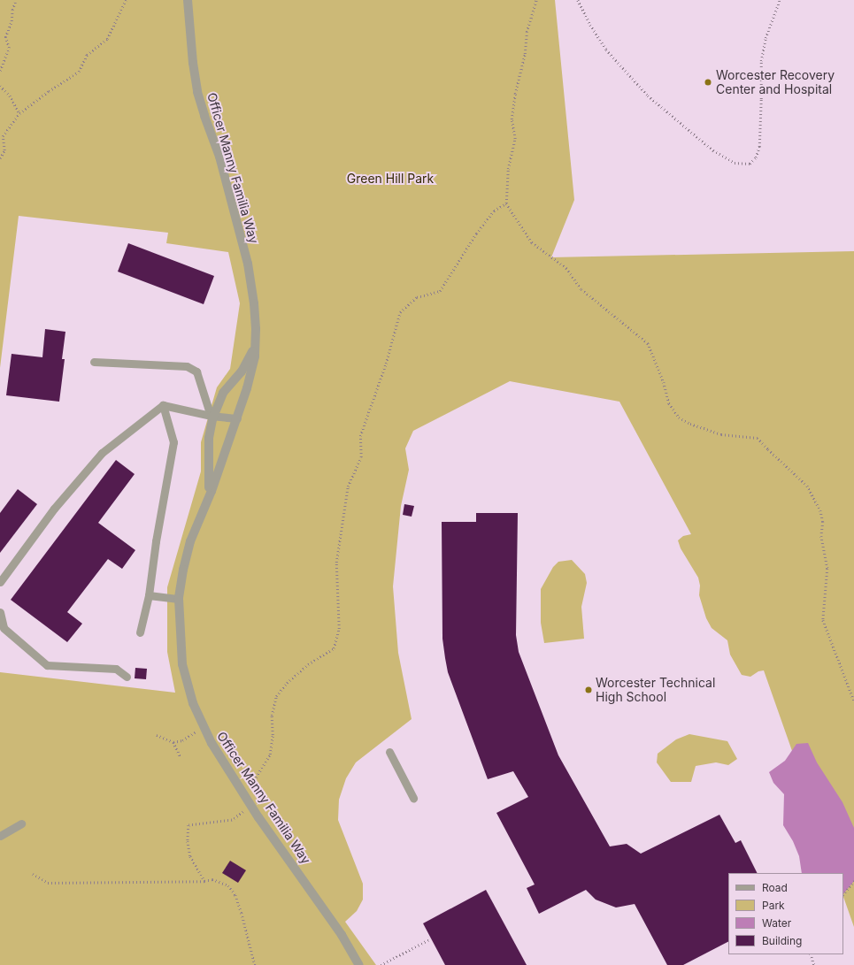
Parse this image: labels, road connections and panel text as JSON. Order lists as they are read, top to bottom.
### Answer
{
  "streets": {
    "street": ["Officer Manny Familia Way"]
  },
  "parks": ["Green Hill Park"],
  "places": ["Worcester Recovery Center and Hospital", "Worcester Technical High School"],
  "legend": [
    "Road",
    "Park",
    "Water",
    "Building"
  ]
}
